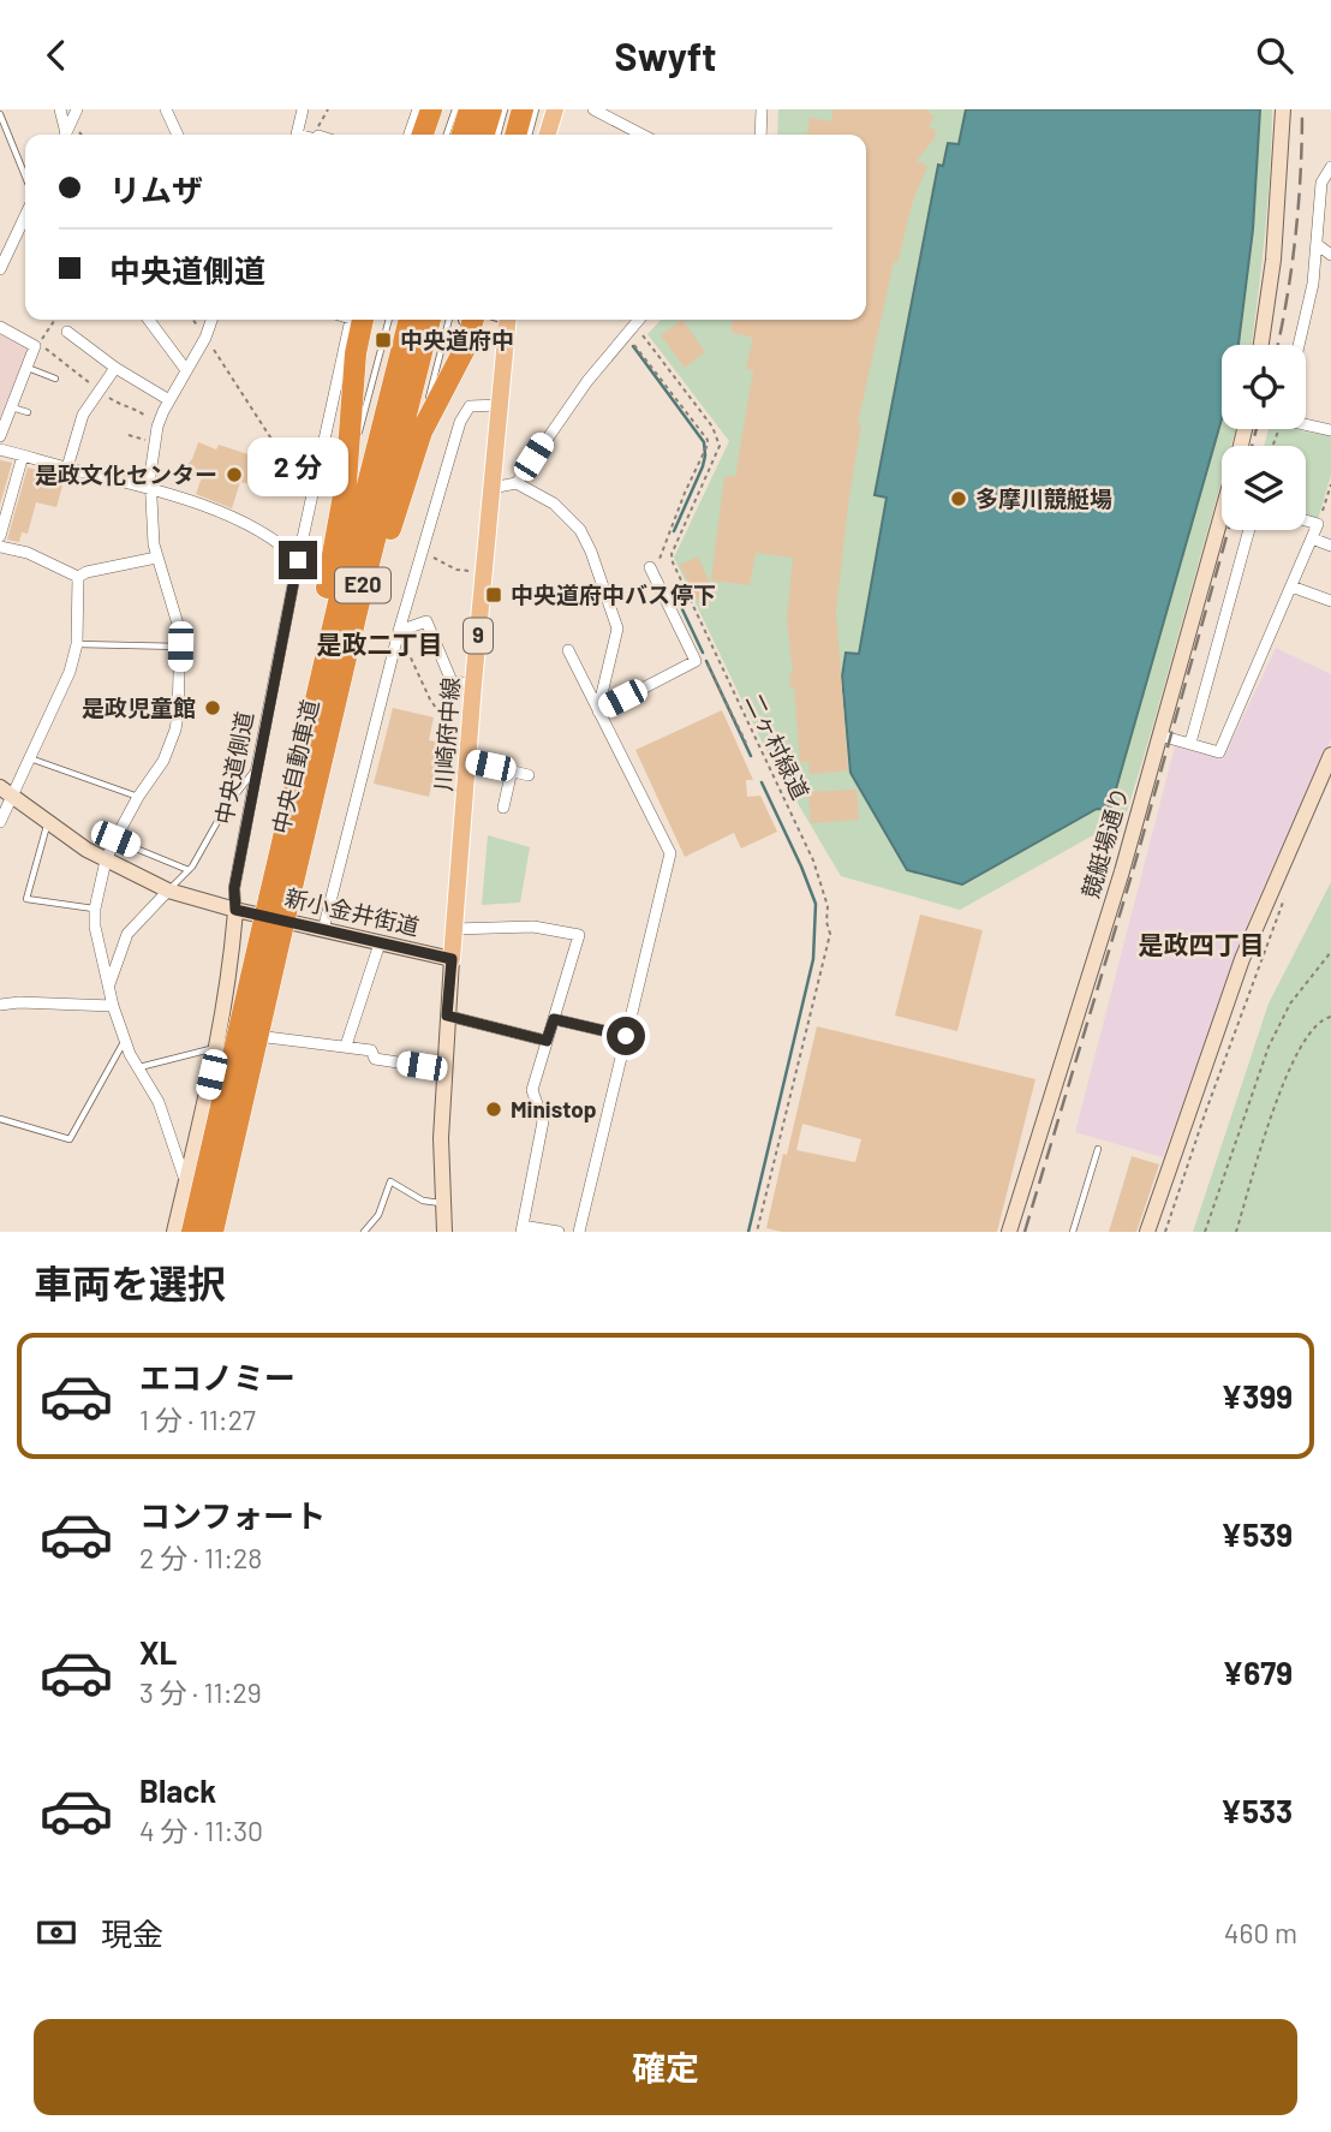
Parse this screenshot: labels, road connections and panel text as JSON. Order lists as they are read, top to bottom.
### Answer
{
  "streets": {
    "highway": ["E20", "中央自動車道"],
    "main road": ["9", "川崎府中線"],
    "street": ["中央道側道", "競艇場通り", "新小金井街道"],
    "path": ["二ヶ村緑道"]
  },
  "crossings": [
    ["川崎府中線", "新小金井街道"],
    ["中央道側道", "新小金井街道"]
  ],
  "districts": ["是政二丁目", "是政四丁目"],
  "places": {
    "transit": ["中央道府中", "中央道府中バス停下"],
    "other": [
      "是政文化センター",
      "多摩川競艇場",
      "是政児童館",
      "Ministop"
    ]
  },
  "page": {
    "header": "Swyft",
    "banner": ["リムザ", "中央道側道"],
    "bubble": "2 分",
    "heading": "車両を選択",
    "list": [
      {
        "name": "エコノミー",
        "note": "1 分 · 11:27",
        "value": "¥399"
      },
      {
        "name": "コンフォート",
        "note": "2 分 · 11:28",
        "value": "¥539"
      },
      {
        "name": "XL",
        "note": "3 分 · 11:29",
        "value": "¥679"
      },
      {
        "name": "Black",
        "note": "4 分 · 11:30",
        "value": "¥533"
      }
    ],
    "pay": ["現金", "460 m"],
    "buttons": "確定"
  }
}
